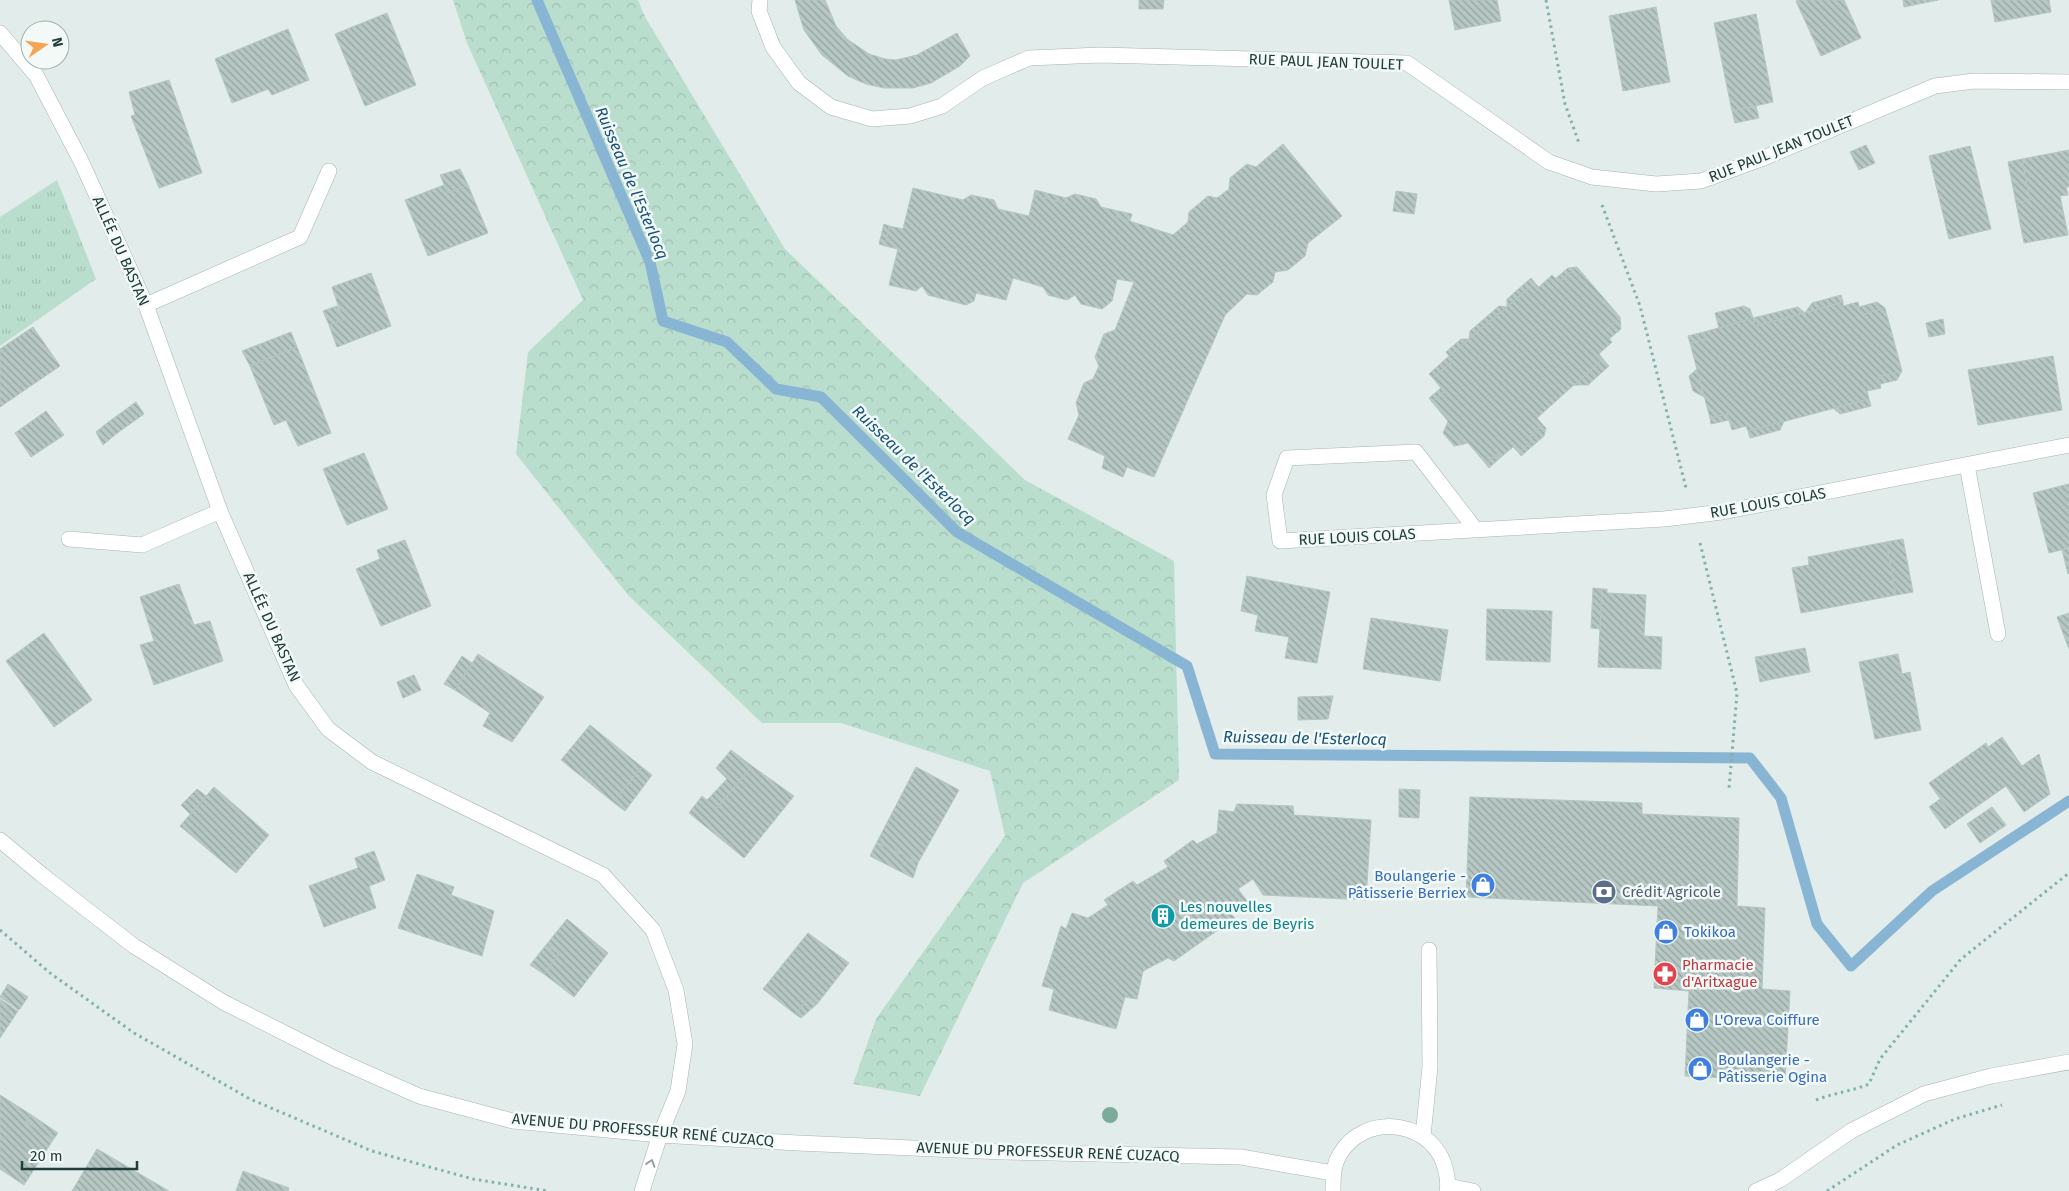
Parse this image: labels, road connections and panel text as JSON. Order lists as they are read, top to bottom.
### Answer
{
  "streets": {
    "street": [
      "RUE PAUL JEAN TOULET",
      "ALLÉE DU BASTAN",
      "RUE LOUIS COLAS",
      "AVENUE DU PROFESSEUR RENÉ CUZACQ"
    ]
  },
  "crossings": [
    ["ALLÉE DU BASTAN", "AVENUE DU PROFESSEUR RENÉ CUZACQ"]
  ],
  "water": ["Ruisseau de l'Esterlocq"],
  "places": {
    "shop": [
      "Boulangerie - Pâtisserie Berriex",
      "Tokikoa",
      "L'Oreva Coiffure",
      "Boulangerie - Pâtisserie Ogina"
    ],
    "bank": ["Crédit Agricole"],
    "building": ["Les nouvelles demeures de Beyris"],
    "pharmacy": ["Pharmacie d'Aritxague"]
  },
  "scale_bar": "20 m",
  "north": "right"
}
